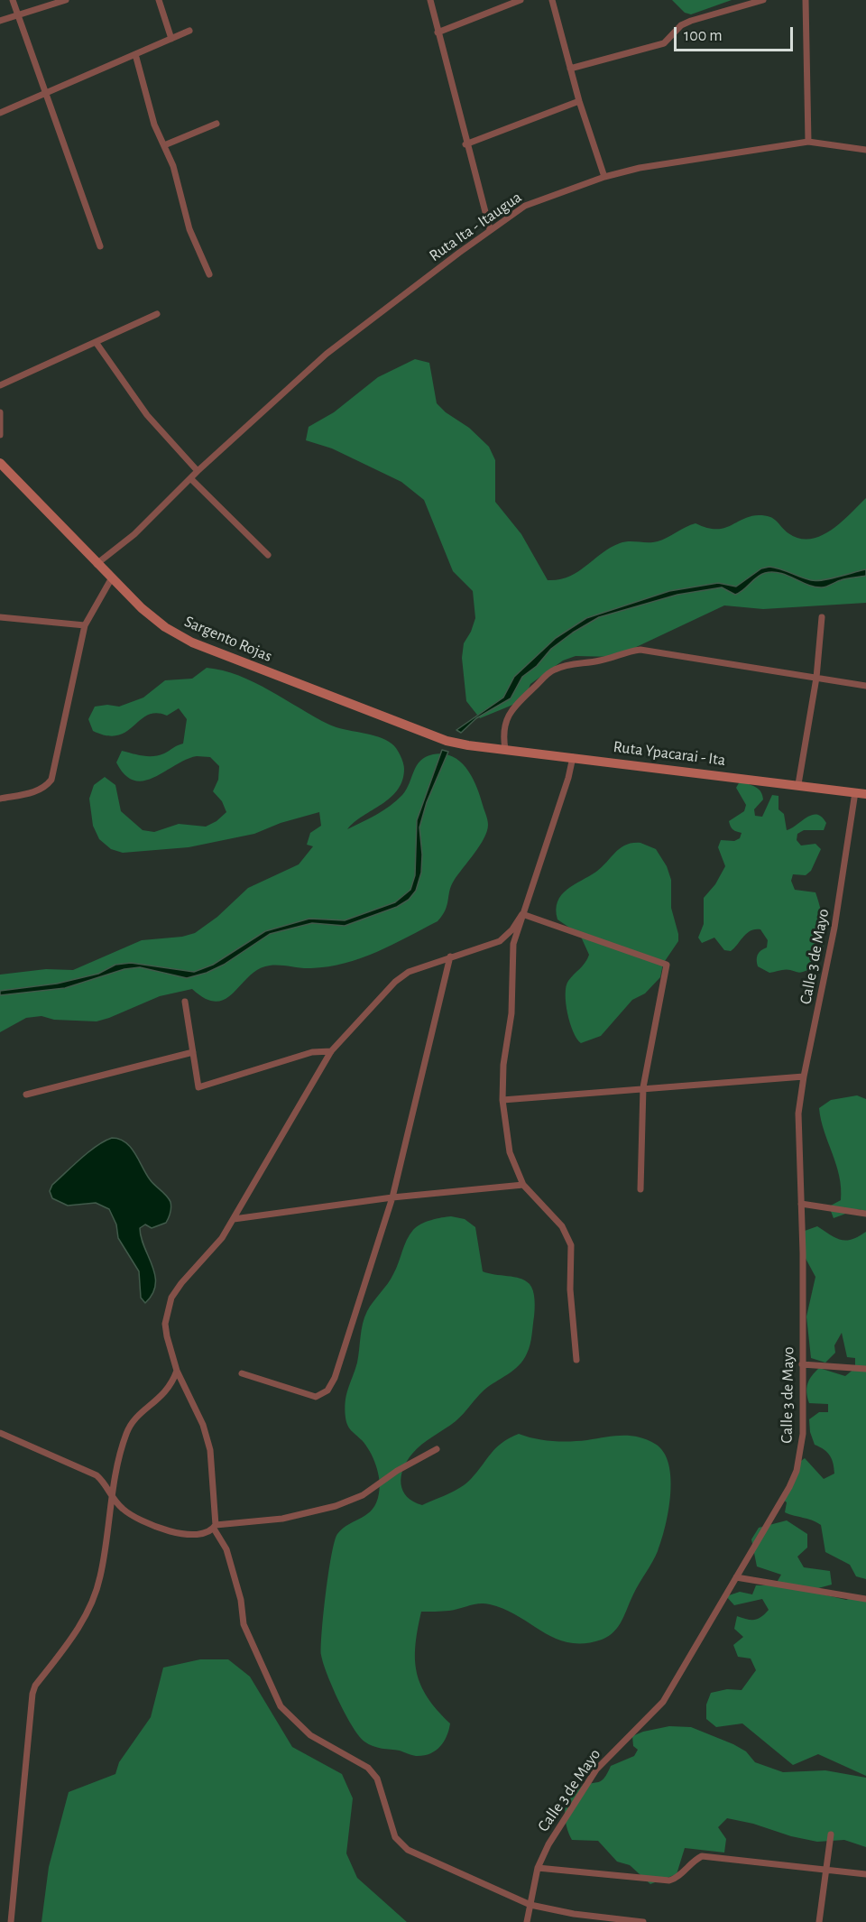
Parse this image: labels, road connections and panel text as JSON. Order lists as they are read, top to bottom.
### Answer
{
  "streets": {
    "street": [
      "Ruta Ita - Itaugua",
      "Sargento Rojas",
      "Ruta Ypacarai - Ita",
      "Calle 3 de Mayo"
    ]
  },
  "crossings": [
    ["Ruta Ita - Itaugua", "Sargento Rojas"],
    ["Sargento Rojas", "Ruta Ypacarai - Ita"],
    ["Ruta Ypacarai - Ita", "Calle 3 de Mayo"]
  ],
  "scale_bar": "100 m"
}
